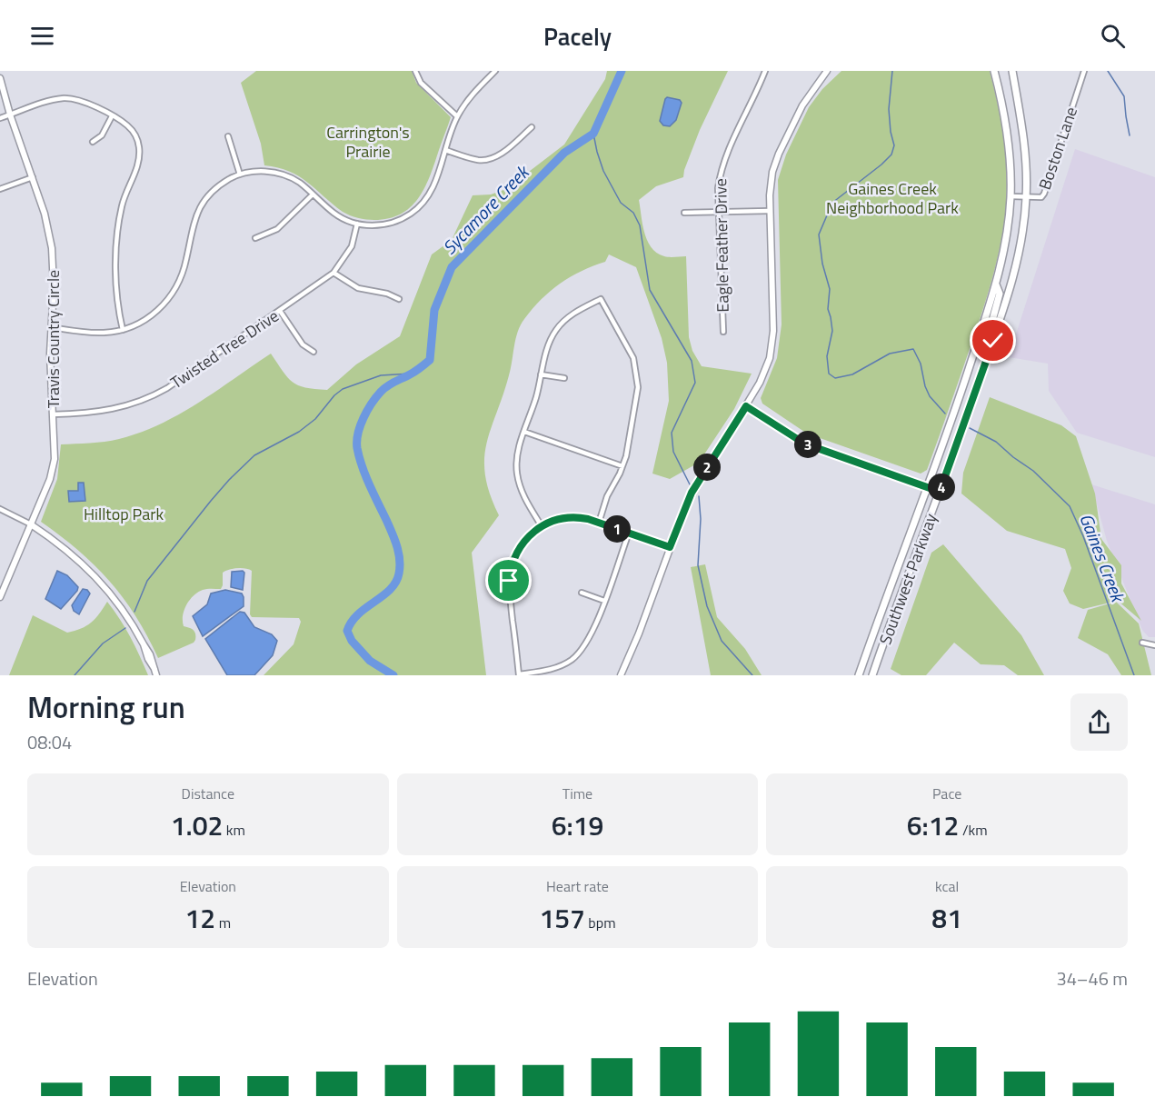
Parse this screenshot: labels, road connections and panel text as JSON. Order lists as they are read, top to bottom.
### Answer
{
  "streets": {
    "main road": ["Southwest Parkway"],
    "street": [
      "Boston Lane",
      "Eagle Feather Drive",
      "Travis Country Circle",
      "Twisted Tree Drive"
    ]
  },
  "crossings": [
    ["Boston Lane", "Southwest Parkway"],
    ["Travis Country Circle", "Twisted Tree Drive"]
  ],
  "water": ["Sycamore Creek", "Gaines Creek"],
  "parks": ["Carrington's Prairie", "Gaines Creek Neighborhood Park", "Hilltop Park"],
  "page": {
    "header": "Pacely",
    "pins": [
      "3",
      "2",
      "4",
      "1"
    ],
    "heading": ["Morning run", "08:04"],
    "stats": [
      ["Distance", "1.02 km"],
      ["Time", "6:19"],
      ["Pace", "6:12 /km"],
      ["Elevation", "12 m"],
      ["Heart rate", "157 bpm"],
      ["kcal", "81"]
    ],
    "chart": ["Elevation", "34–46 m"]
  }
}
